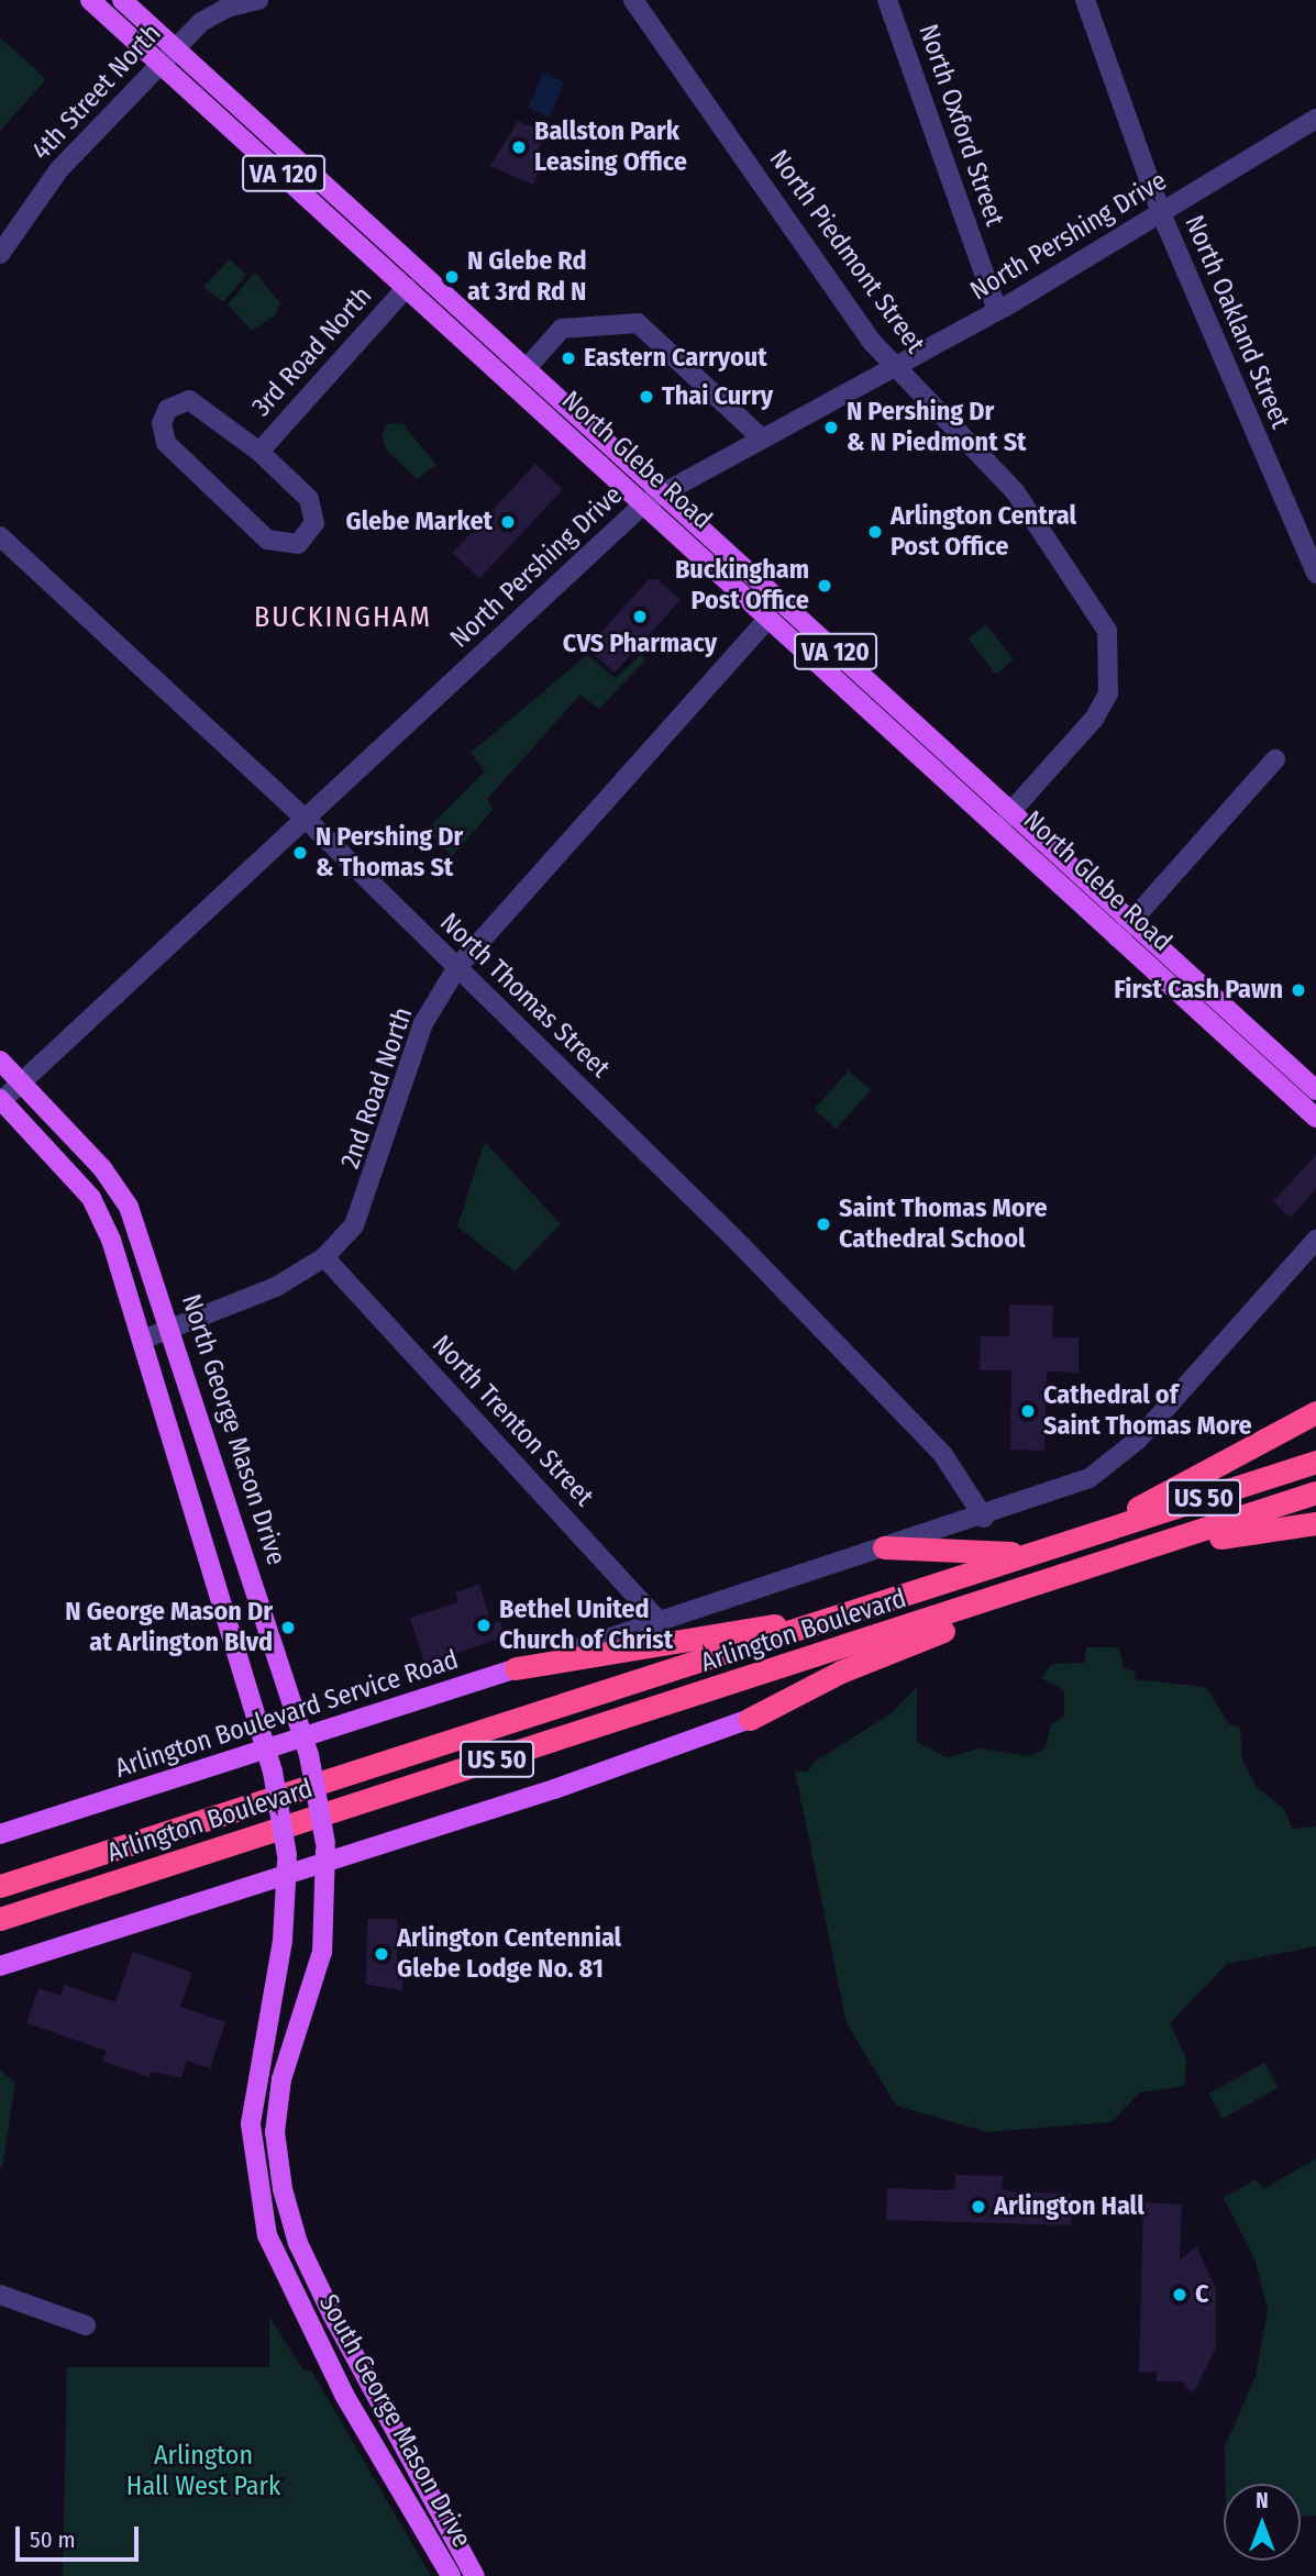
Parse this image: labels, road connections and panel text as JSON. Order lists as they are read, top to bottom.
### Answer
{
  "streets": {
    "highway": ["US 50", "Arlington Boulevard"],
    "main road": [
      "VA 120",
      "North Glebe Road",
      "North George Mason Drive",
      "Arlington Boulevard Service Road",
      "South George Mason Drive"
    ],
    "street": [
      "4th Street North",
      "North Oxford Street",
      "North Pershing Drive",
      "North Piedmont Street",
      "North Oakland Street",
      "3rd Road North",
      "North Thomas Street",
      "2nd Road North",
      "North Trenton Street"
    ]
  },
  "crossings": [
    ["4th Street North", "North Glebe Road"],
    ["North Oxford Street", "North Pershing Drive"],
    ["North Pershing Drive", "North Piedmont Street"],
    ["North Pershing Drive", "North Oakland Street"],
    ["North Pershing Drive", "North Glebe Road"],
    ["North Pershing Drive", "North Thomas Street"],
    ["North Pershing Drive", "North George Mason Drive"],
    ["North Piedmont Street", "North Glebe Road"],
    ["3rd Road North", "North Glebe Road"],
    ["North Glebe Road", "2nd Road North"],
    ["North Thomas Street", "2nd Road North"],
    ["North Thomas Street", "Arlington Boulevard Service Road"],
    ["2nd Road North", "North Trenton Street"],
    ["2nd Road North", "North George Mason Drive"],
    ["North Trenton Street", "Arlington Boulevard Service Road"],
    ["North George Mason Drive", "Arlington Boulevard Service Road"],
    ["North George Mason Drive", "South George Mason Drive"],
    ["Arlington Boulevard Service Road", "South George Mason Drive"]
  ],
  "districts": ["BUCKINGHAM"],
  "parks": ["Arlington Hall West Park"],
  "places": [
    "Ballston Park Leasing Office",
    "N Glebe Rd at 3rd Rd N",
    "Eastern Carryout",
    "Thai Curry",
    "N Pershing Dr & N Piedmont St",
    "Glebe Market",
    "Arlington Central Post Office",
    "Buckingham Post Office",
    "CVS Pharmacy",
    "N Pershing Dr & Thomas St",
    "First Cash Pawn",
    "Saint Thomas More Cathedral School",
    "Cathedral of Saint Thomas More",
    "Bethel United Church of Christ",
    "N George Mason Dr at Arlington Blvd",
    "Arlington Centennial Glebe Lodge No. 81",
    "Arlington Hall",
    "C"
  ],
  "scale_bar": "50 m",
  "north": "top"
}
